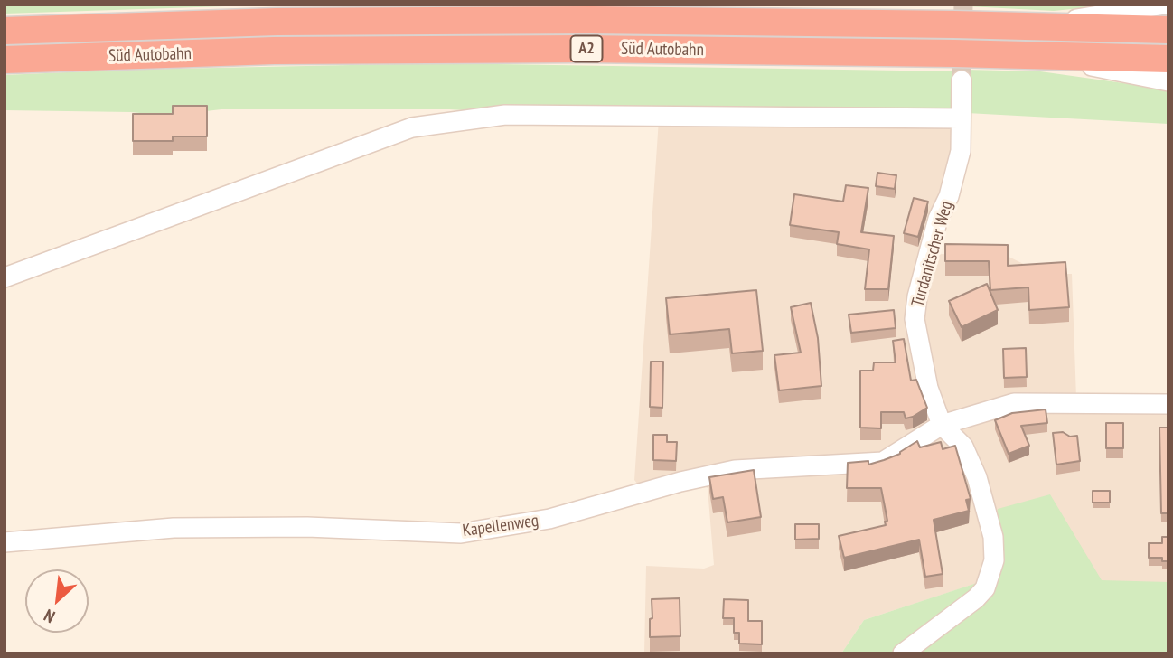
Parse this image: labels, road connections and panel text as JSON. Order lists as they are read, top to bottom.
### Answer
{
  "streets": {
    "highway": ["A2", "Süd Autobahn"],
    "street": ["Turdanitscher Weg", "Kapellenweg"]
  },
  "crossings": [
    ["Turdanitscher Weg", "Kapellenweg"]
  ],
  "north": "bottom left"
}
